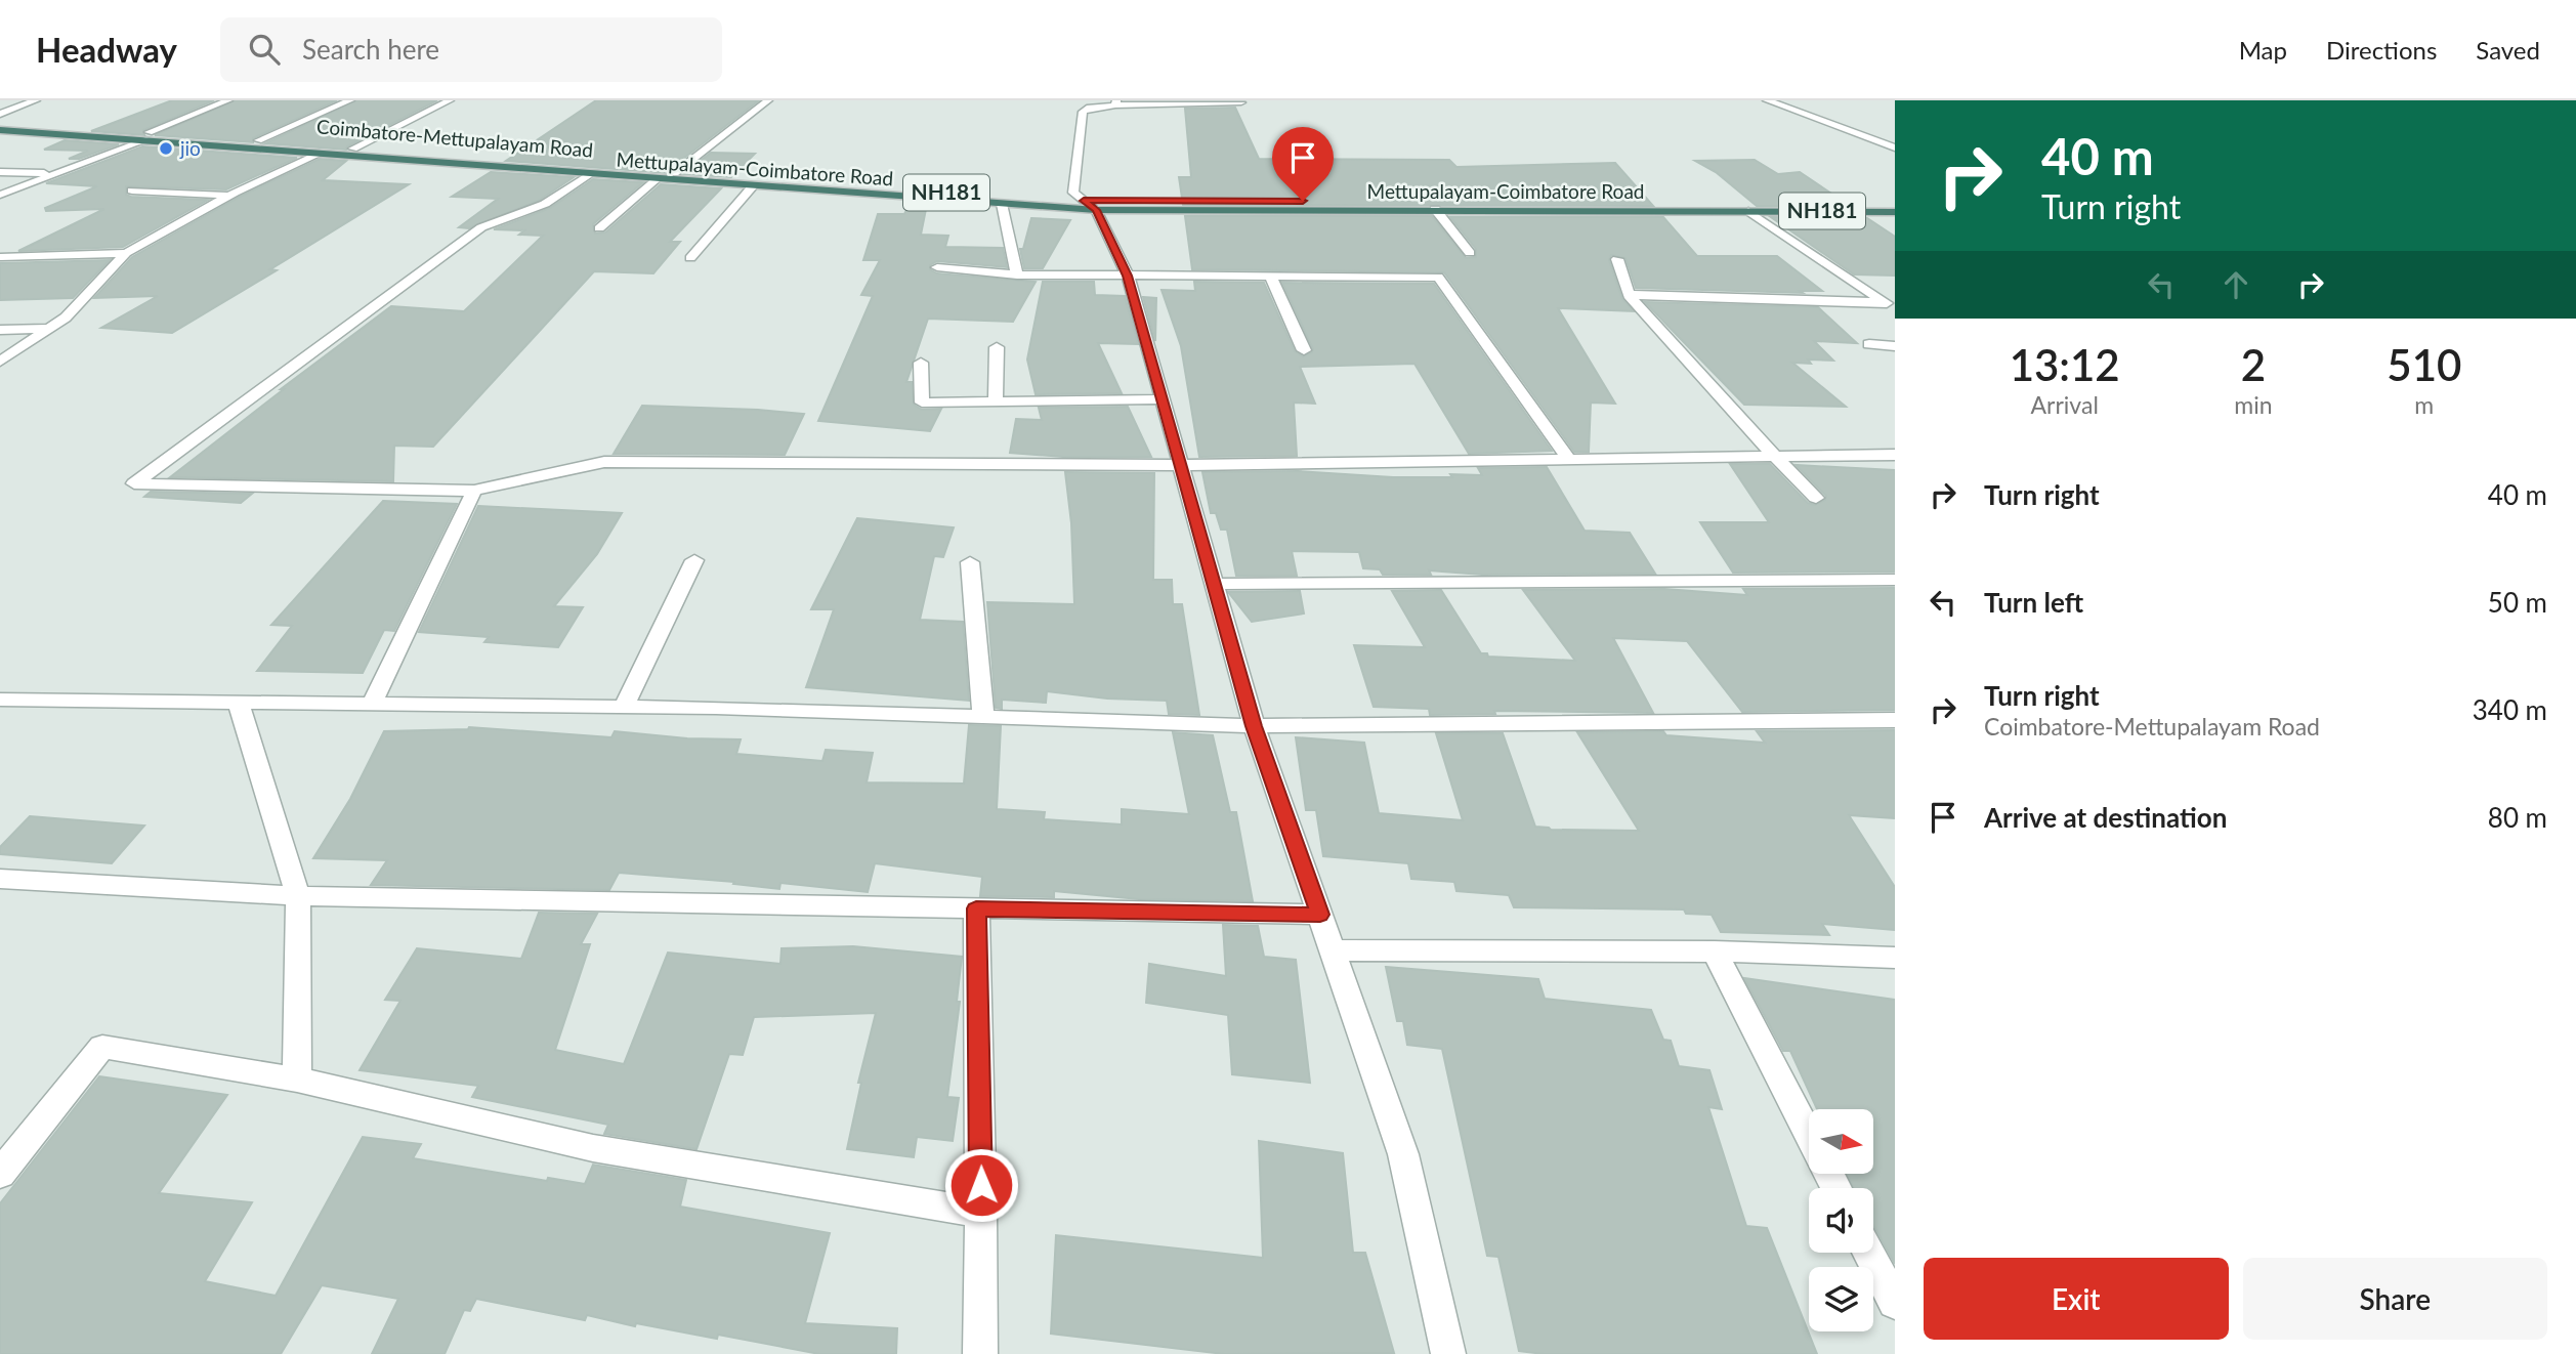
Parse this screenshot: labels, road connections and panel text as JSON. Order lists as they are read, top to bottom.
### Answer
{
  "streets": {
    "highway": ["Coimbatore-Mettupalayam Road", "Mettupalayam-Coimbatore Road", "NH181"]
  },
  "crossings": [
    ["Coimbatore-Mettupalayam Road", "Mettupalayam-Coimbatore Road"]
  ],
  "places": ["jio"],
  "north": "right",
  "page": {
    "header": "Headway",
    "search": "Search here",
    "nav": ["Map", "Directions", "Saved"],
    "turn": ["40 m", "Turn right"],
    "eta": [
      "13:12",
      "Arrival",
      "2",
      "min",
      "510",
      "m"
    ],
    "list": [
      {
        "name": "Turn right",
        "value": "40 m"
      },
      {
        "name": "Turn left",
        "value": "50 m"
      },
      {
        "name": "Turn right",
        "note": "Coimbatore-Mettupalayam Road",
        "value": "340 m"
      },
      {
        "name": "Arrive at destination",
        "value": "80 m"
      }
    ],
    "buttons": ["Exit", "Share"]
  }
}
